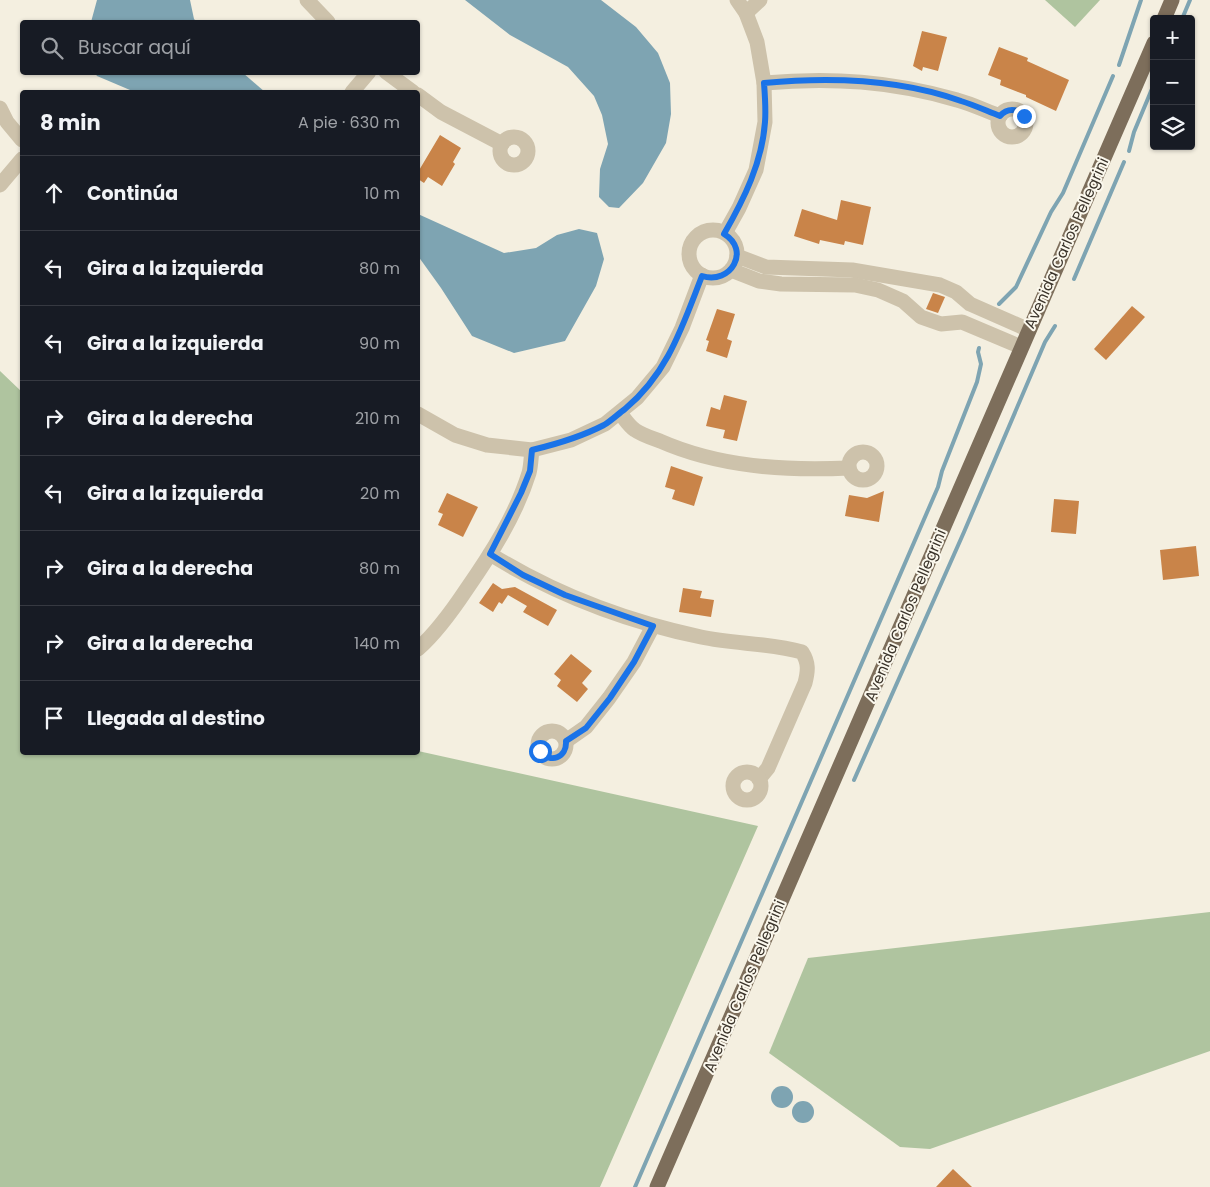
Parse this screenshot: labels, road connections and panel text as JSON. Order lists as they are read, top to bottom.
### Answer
{
  "streets": {
    "main road": ["Avenida Carlos Pellegrini"]
  },
  "page": {
    "map_buttons": ["+", "−"],
    "search": "Buscar aquí",
    "heading": ["8 min", "A pie · 630 m"],
    "list": [
      ["Continúa", "10 m"],
      ["Gira a la izquierda", "80 m"],
      ["Gira a la izquierda", "90 m"],
      ["Gira a la derecha", "210 m"],
      ["Gira a la izquierda", "20 m"],
      ["Gira a la derecha", "80 m"],
      ["Gira a la derecha", "140 m"],
      "Llegada al destino"
    ]
  }
}
